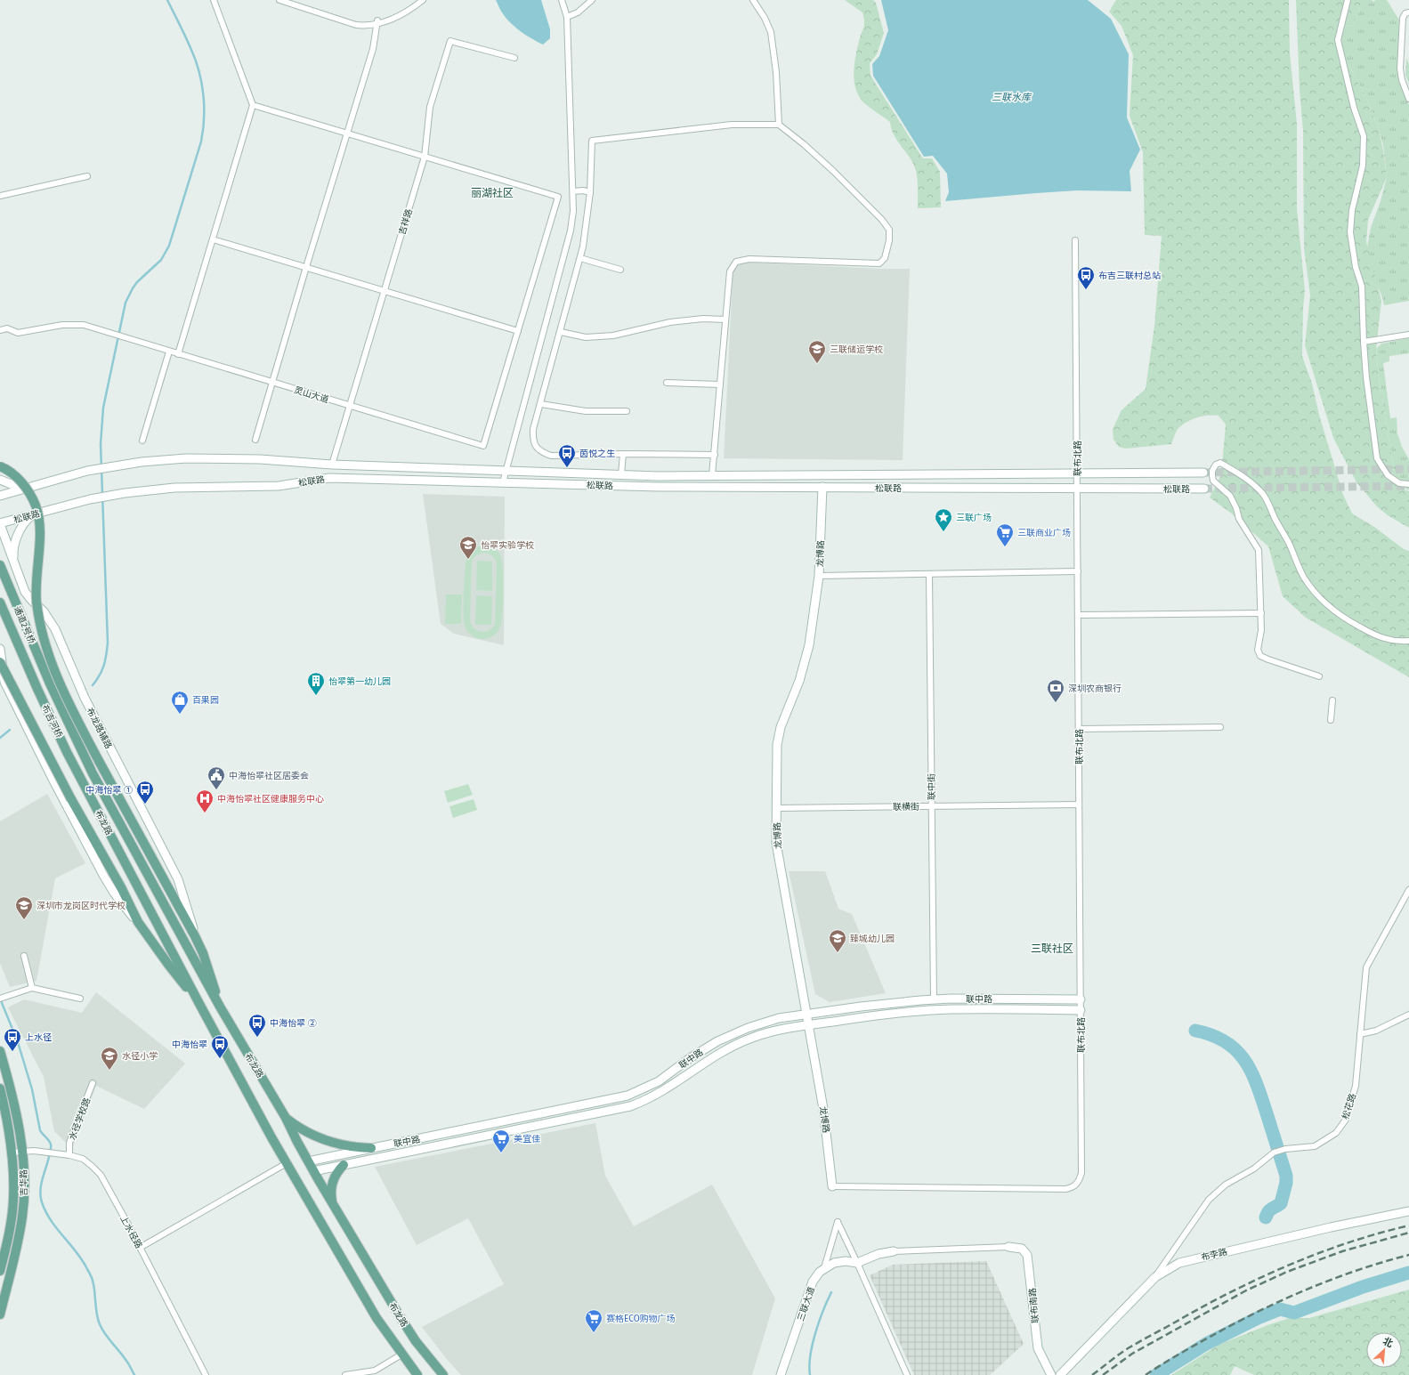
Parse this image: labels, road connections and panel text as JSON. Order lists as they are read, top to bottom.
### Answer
{
  "streets": {
    "main road": [
      "通道2号桥",
      "布吉河桥",
      "布龙路",
      "吉华路"
    ],
    "street": [
      "吉祥路",
      "灵山大道",
      "联布北路",
      "松联路",
      "龙博路",
      "布龙路辅路",
      "联中街",
      "联横街",
      "联中路",
      "松花路",
      "水径学校路",
      "上水径路",
      "布李路",
      "三联大道",
      "联布南路"
    ]
  },
  "crossings": [
    ["吉祥路", "灵山大道"],
    ["吉祥路", "松联路"],
    ["联布北路", "松联路"],
    ["联布北路", "龙博路"],
    ["联布北路", "联横街"],
    ["联布北路", "联中路"],
    ["松联路", "龙博路"],
    ["松联路", "布龙路辅路"],
    ["龙博路", "联横街"],
    ["龙博路", "联中路"],
    ["通道2号桥", "布吉河桥"],
    ["布吉河桥", "布龙路"],
    ["联中街", "联横街"],
    ["联中街", "联中路"],
    ["布龙路", "联中路"],
    ["松花路", "布李路"],
    ["水径学校路", "上水径路"],
    ["吉华路", "上水径路"]
  ],
  "districts": ["丽湖社区", "三联社区"],
  "water": ["三联水库"],
  "places": {
    "bus stop": [
      "布吉三联村总站",
      "茵悦之生",
      "中海怡翠 ①",
      "中海怡翠 ②",
      "上水径",
      "中海怡翠"
    ],
    "school or university": [
      "三联储运学校",
      "怡翠实验学校",
      "深圳市龙岗区时代学校",
      "臻城幼儿园",
      "水径小学"
    ],
    "place": ["三联广场"],
    "supermarket": ["三联商业广场", "美宜佳", "赛格ECO购物广场"],
    "building": ["怡翠第一幼儿园"],
    "bank": ["深圳农商银行"],
    "shop": ["百果园"],
    "public building": ["中海怡翠社区居委会"],
    "hospital": ["中海怡翠社区健康服务中心"]
  },
  "north": "top right"
}
